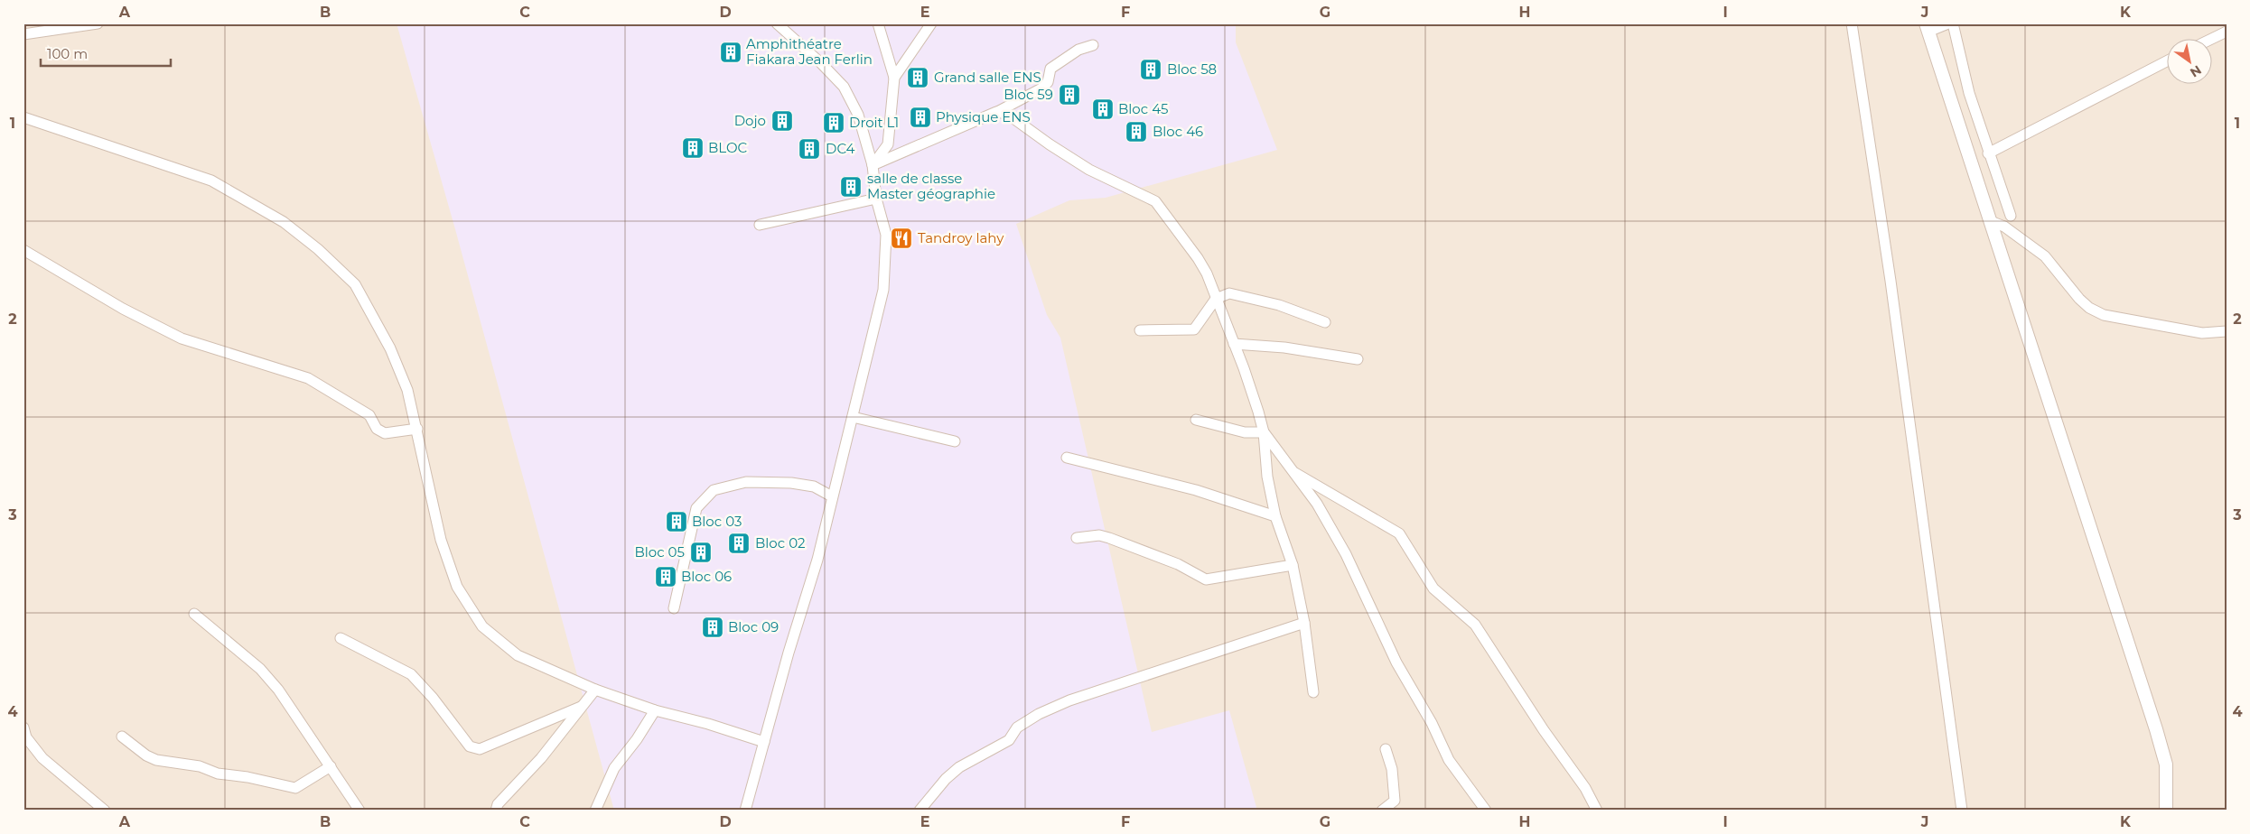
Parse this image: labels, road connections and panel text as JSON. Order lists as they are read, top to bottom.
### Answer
{
  "places": {
    "building": [
      "Amphithéatre Fiakara Jean Ferlin",
      "Bloc 58",
      "Grand salle ENS",
      "Bloc 59",
      "Bloc 45",
      "Physique ENS",
      "Dojo",
      "Droit L1",
      "Bloc 46",
      "BLOC",
      "DC4",
      "salle de classe Master géographie",
      "Bloc 03",
      "Bloc 02",
      "Bloc 05",
      "Bloc 06",
      "Bloc 09"
    ],
    "restaurant": ["Tandroy lahy"]
  },
  "scale_bar": "100 m",
  "north": "bottom right",
  "grid": {
    "columns": [
      "A",
      "B",
      "C",
      "D",
      "E",
      "F",
      "G",
      "H",
      "I",
      "J",
      "K"
    ],
    "rows": [
      "1",
      "2",
      "3",
      "4"
    ]
  }
}
